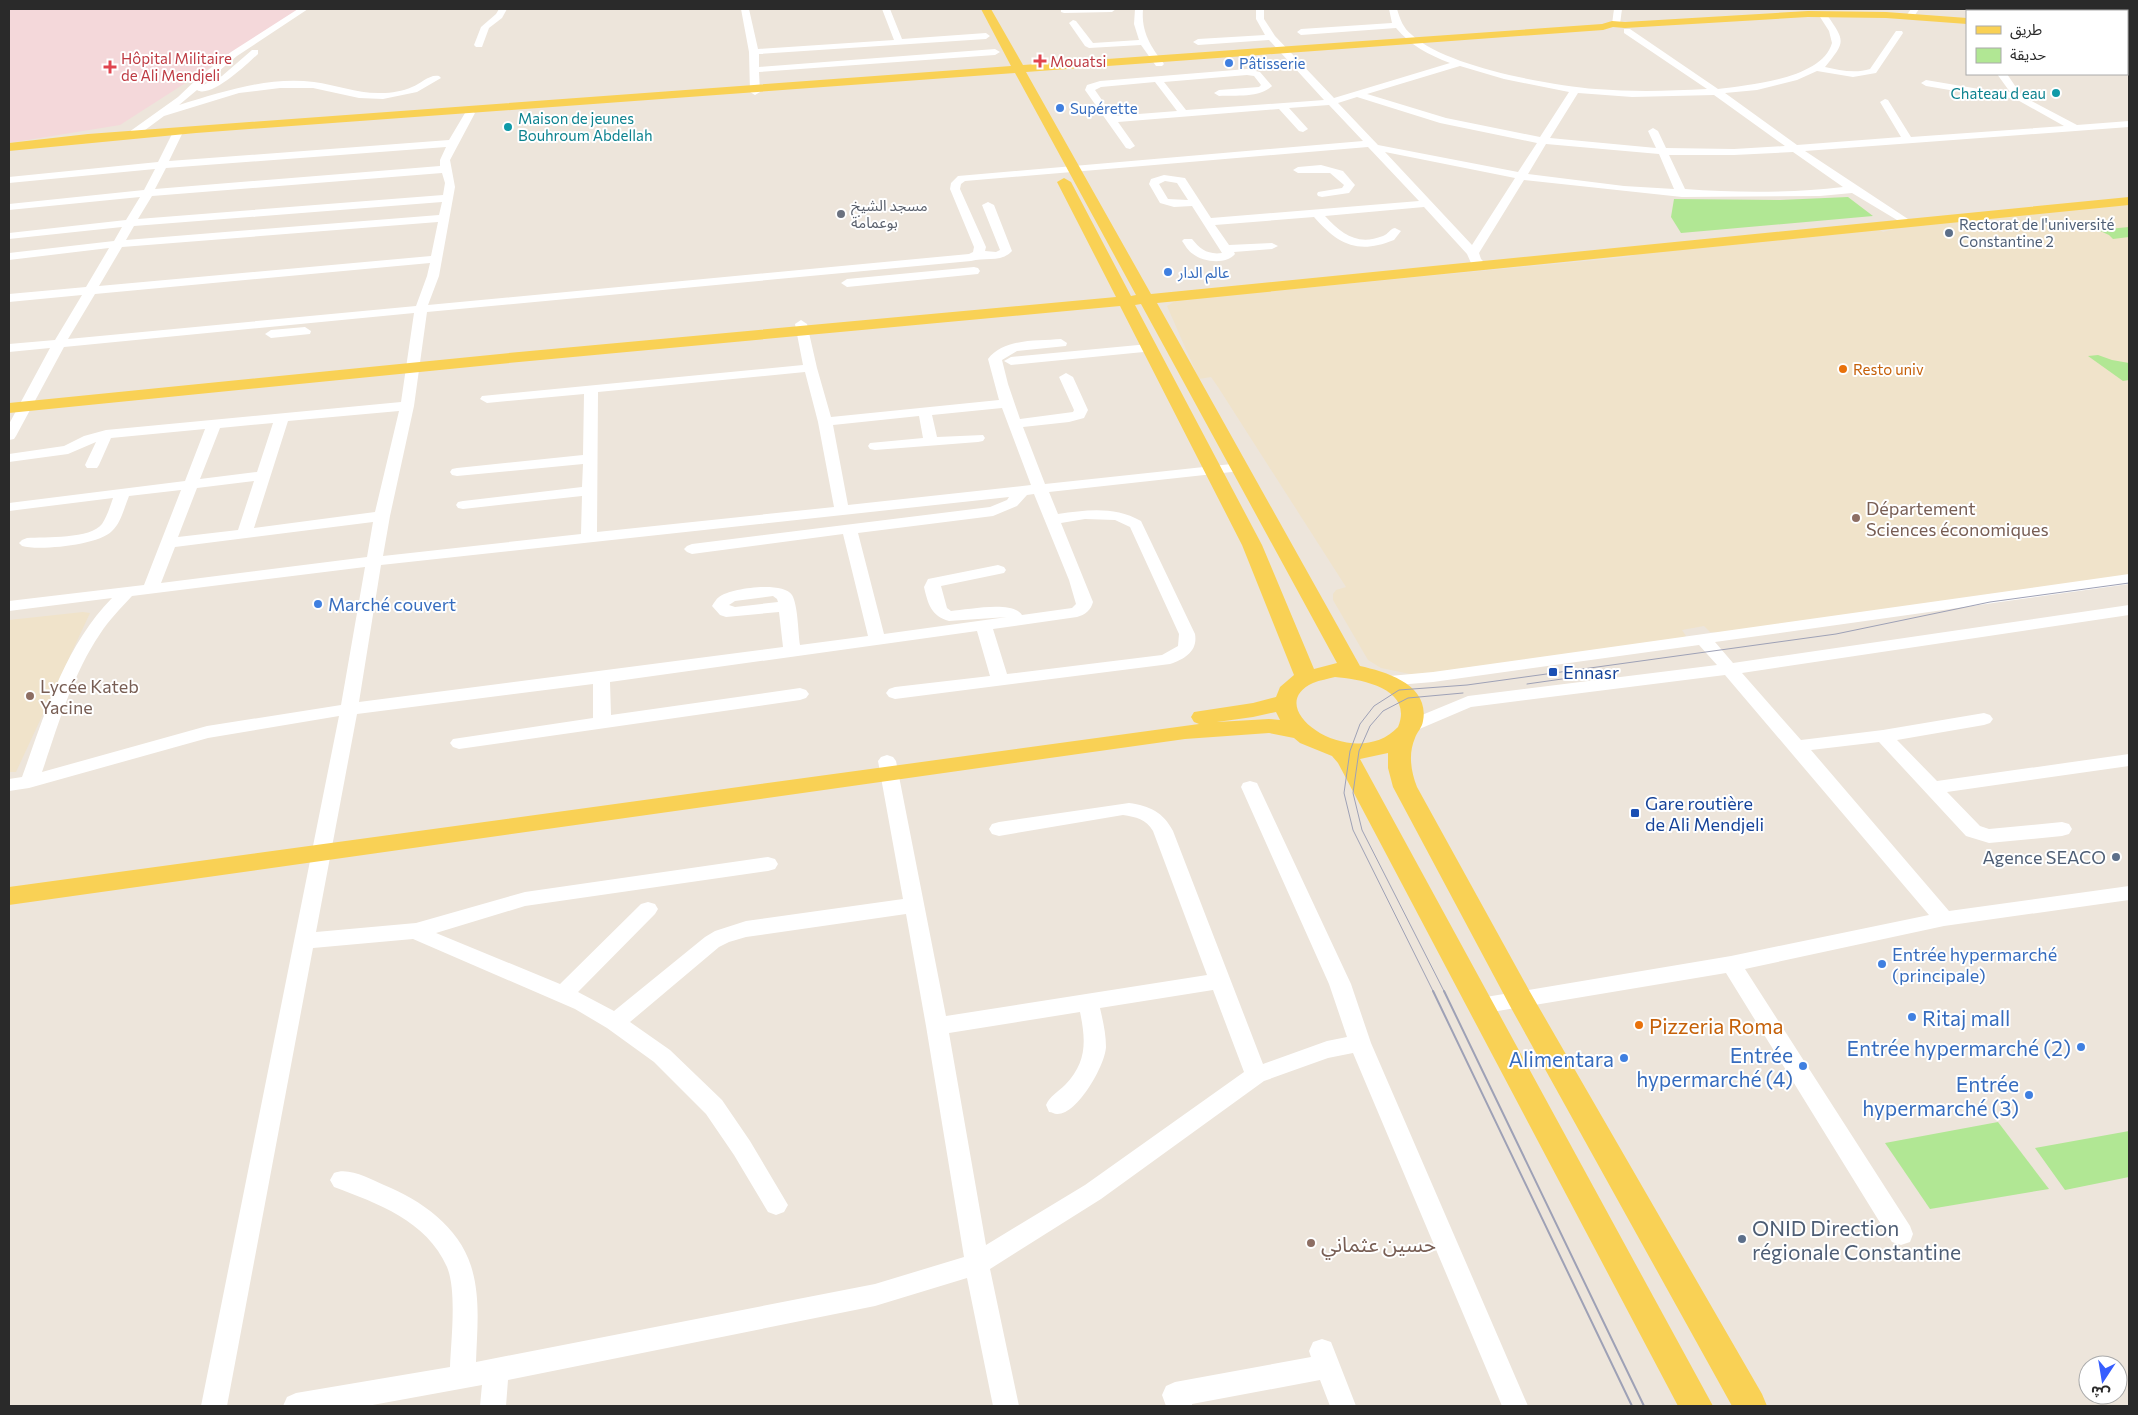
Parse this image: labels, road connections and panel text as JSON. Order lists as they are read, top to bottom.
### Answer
{
  "places": {
    "health": ["Mouatsi", "Hôpital Militaire de Ali Mendjeli"],
    "other": [
      "Pâtisserie",
      "Chateau d eau",
      "Supérette",
      "Maison de jeunes Bouhroum Abdellah",
      "مسجد الشيخ بوعمامة",
      "Rectorat de l'université Constantine 2",
      "عالم الدار",
      "Resto univ",
      "Département Sciences économiques",
      "Marché couvert",
      "Lycée Kateb Yacine",
      "Agence SEACO",
      "Entrée hypermarché (principale)",
      "Ritaj mall",
      "Pizzeria Roma",
      "Entrée hypermarché (2)",
      "Alimentara",
      "Entrée hypermarché (4)",
      "Entrée hypermarché (3)",
      "ONID Direction régionale Constantine",
      "حسين عثماني"
    ],
    "transit": ["Ennasr", "Gare routière de Ali Mendjeli"]
  },
  "legend": ["طريق", "حديقة"],
  "north": "bottom"
}
